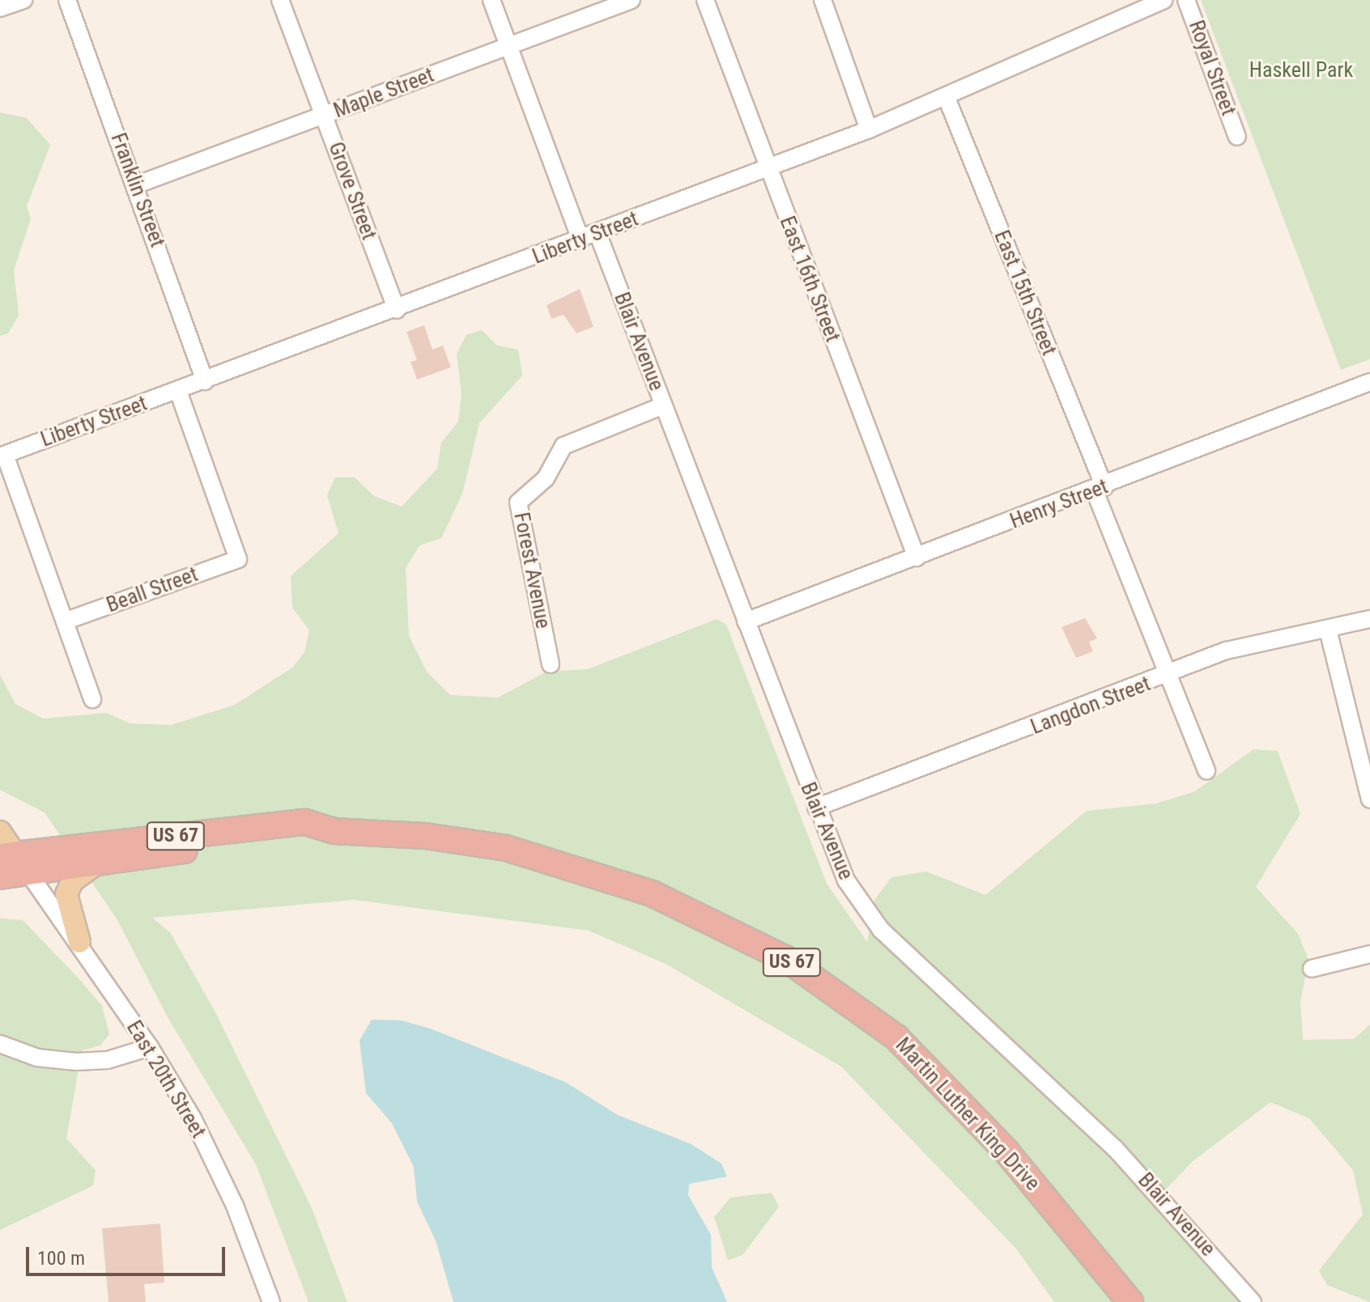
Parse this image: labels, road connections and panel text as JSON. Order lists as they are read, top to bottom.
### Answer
{
  "streets": {
    "highway": ["US 67", "Martin Luther King Drive"],
    "street": [
      "Royal Street",
      "Maple Street",
      "Franklin Street",
      "Grove Street",
      "Liberty Street",
      "East 16th Street",
      "East 15th Street",
      "Blair Avenue",
      "Henry Street",
      "Forest Avenue",
      "Beall Street",
      "Langdon Street",
      "East 20th Street"
    ]
  },
  "crossings": [
    ["Maple Street", "Franklin Street"],
    ["Maple Street", "Grove Street"],
    ["Franklin Street", "Liberty Street"],
    ["Grove Street", "Liberty Street"],
    ["Liberty Street", "East 16th Street"],
    ["Liberty Street", "East 15th Street"],
    ["Liberty Street", "Blair Avenue"],
    ["Liberty Street", "Beall Street"],
    ["East 16th Street", "Henry Street"],
    ["East 15th Street", "Henry Street"],
    ["East 15th Street", "Langdon Street"],
    ["Blair Avenue", "Henry Street"],
    ["Blair Avenue", "Forest Avenue"],
    ["Blair Avenue", "Langdon Street"],
    ["US 67", "East 20th Street"],
    ["US 67", "Martin Luther King Drive"]
  ],
  "parks": ["Haskell Park"],
  "scale_bar": "100 m"
}
